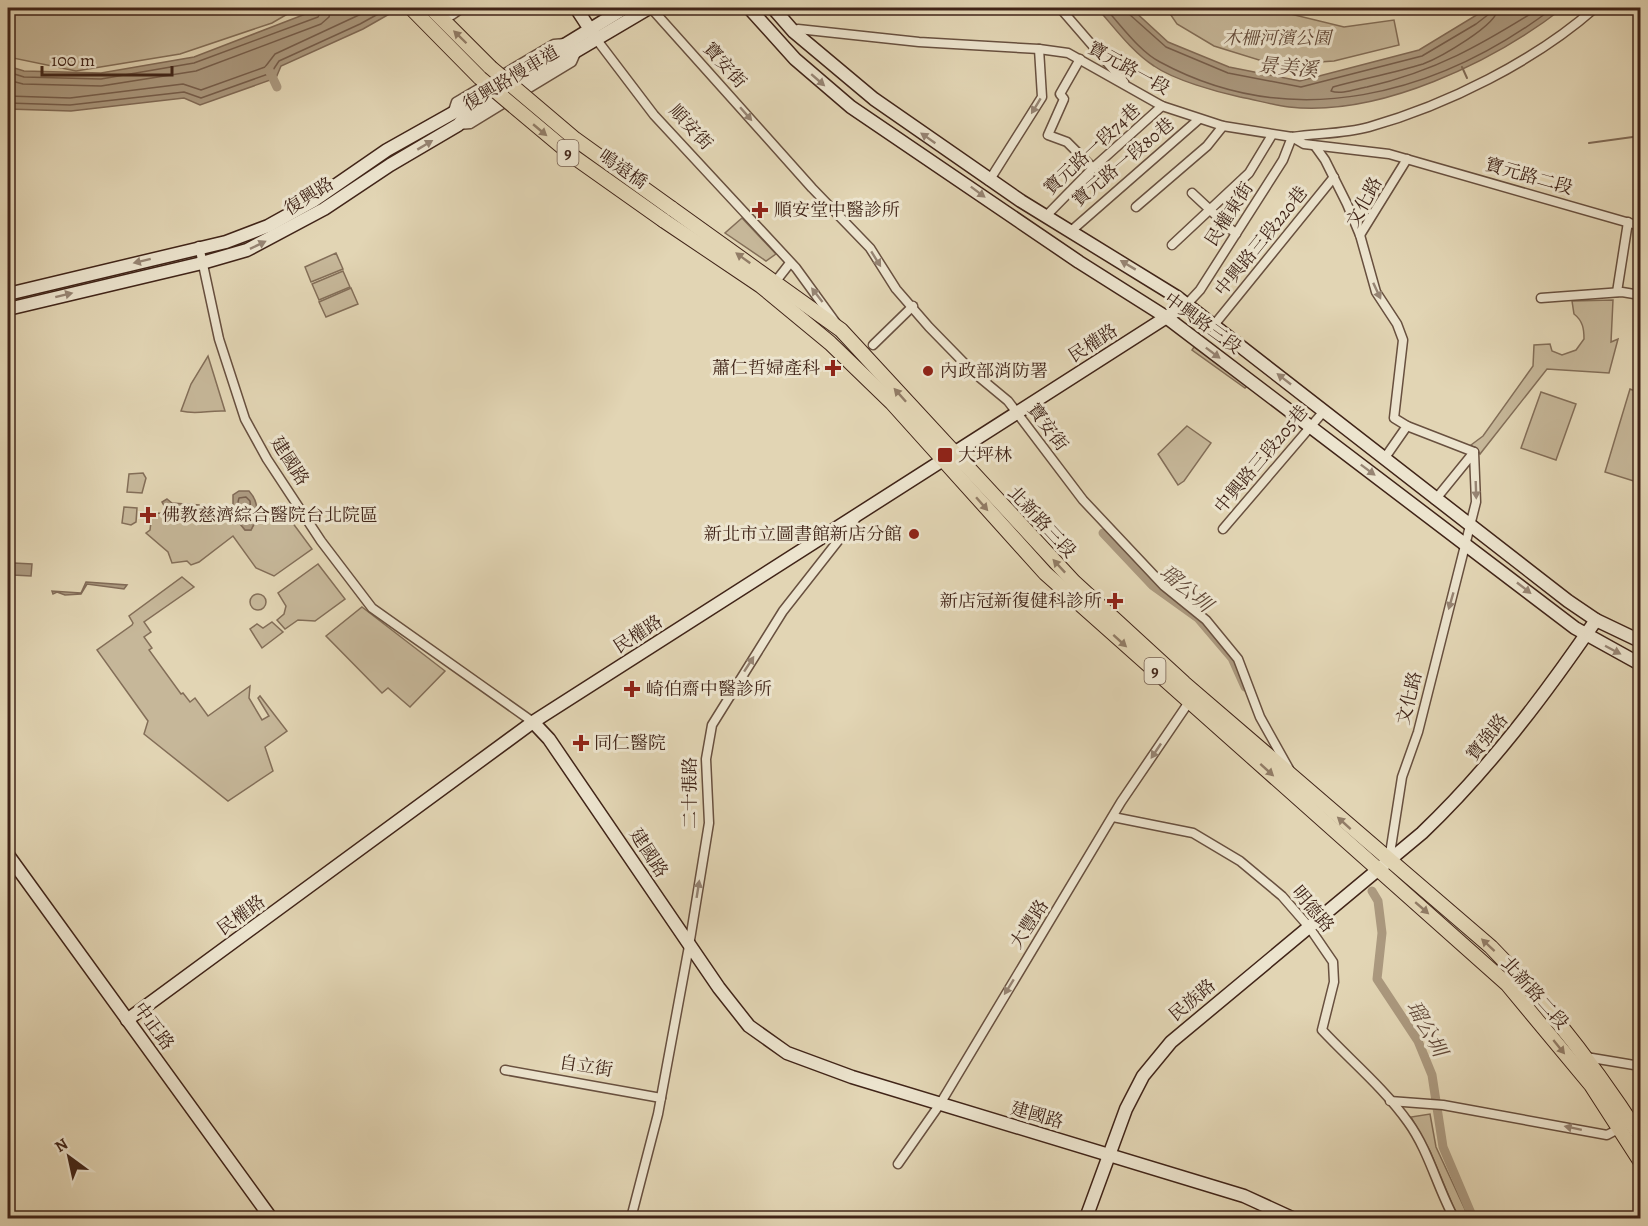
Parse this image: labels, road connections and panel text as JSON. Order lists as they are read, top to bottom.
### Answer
{
  "streets": {
    "main road": [
      "9",
      "鳴遠橋",
      "北新路三段",
      "北新路二段"
    ],
    "street": [
      "寶安街",
      "寶元路一段",
      "順安街",
      "寶元路一段74巷",
      "寶元路一段80巷",
      "寶元路二段",
      "復興路",
      "文化路",
      "民權東街",
      "中興路三段220巷",
      "中興路三段",
      "民權路",
      "中興路三段205巷",
      "建國路",
      "寶強路",
      "二十張路",
      "明德路",
      "大豐路",
      "民族路",
      "中正路",
      "自立街"
    ]
  },
  "crossings": [
    ["寶安街", "復興路"],
    ["寶安街", "民權路"],
    ["寶安街", "北新路三段"],
    ["寶元路一段", "寶元路一段74巷"],
    ["寶元路一段", "寶元路一段80巷"],
    ["寶元路一段", "寶元路二段"],
    ["寶元路一段", "文化路"],
    ["寶元路一段", "民權東街"],
    ["寶元路一段", "中興路三段"],
    ["順安街", "復興路"],
    ["順安街", "北新路三段"],
    ["寶元路一段74巷", "中興路三段"],
    ["寶元路一段80巷", "中興路三段"],
    ["鳴遠橋", "北新路三段"],
    ["寶元路二段", "文化路"],
    ["復興路", "建國路"],
    ["文化路", "中興路三段"],
    ["文化路", "北新路三段"],
    ["文化路", "寶強路"],
    ["文化路", "北新路二段"],
    ["文化路", "民族路"],
    ["民權東街", "中興路三段"],
    ["民權東街", "民權路"],
    ["中興路三段220巷", "中興路三段"],
    ["中興路三段", "民權路"],
    ["中興路三段", "中興路三段205巷"],
    ["中興路三段", "寶強路"],
    ["民權路", "建國路"],
    ["民權路", "北新路三段"],
    ["民權路", "二十張路"],
    ["民權路", "中正路"],
    ["建國路", "二十張路"],
    ["建國路", "大豐路"],
    ["建國路", "民族路"],
    ["北新路三段", "寶強路"],
    ["北新路三段", "大豐路"],
    ["北新路三段", "北新路二段"],
    ["北新路三段", "民族路"],
    ["寶強路", "北新路二段"],
    ["寶強路", "民族路"],
    ["二十張路", "自立街"],
    ["明德路", "大豐路"],
    ["明德路", "民族路"],
    ["北新路二段", "民族路"]
  ],
  "one_way": [
    "寶安街",
    "文化路",
    "二十張路",
    "大豐路"
  ],
  "water": ["景美溪", "瑠公圳"],
  "parks": ["木柵河濱公園"],
  "places": {
    "health": [
      "順安堂中醫診所",
      "蕭仁哲婦產科",
      "佛教慈濟綜合醫院台北院區",
      "新店冠新復健科診所",
      "崎伯齋中醫診所",
      "同仁醫院"
    ],
    "other": ["內政部消防署", "新北市立圖書館新店分館"],
    "transit": ["大坪林"]
  },
  "scale_bar": "100 m",
  "north": "top left"
}
